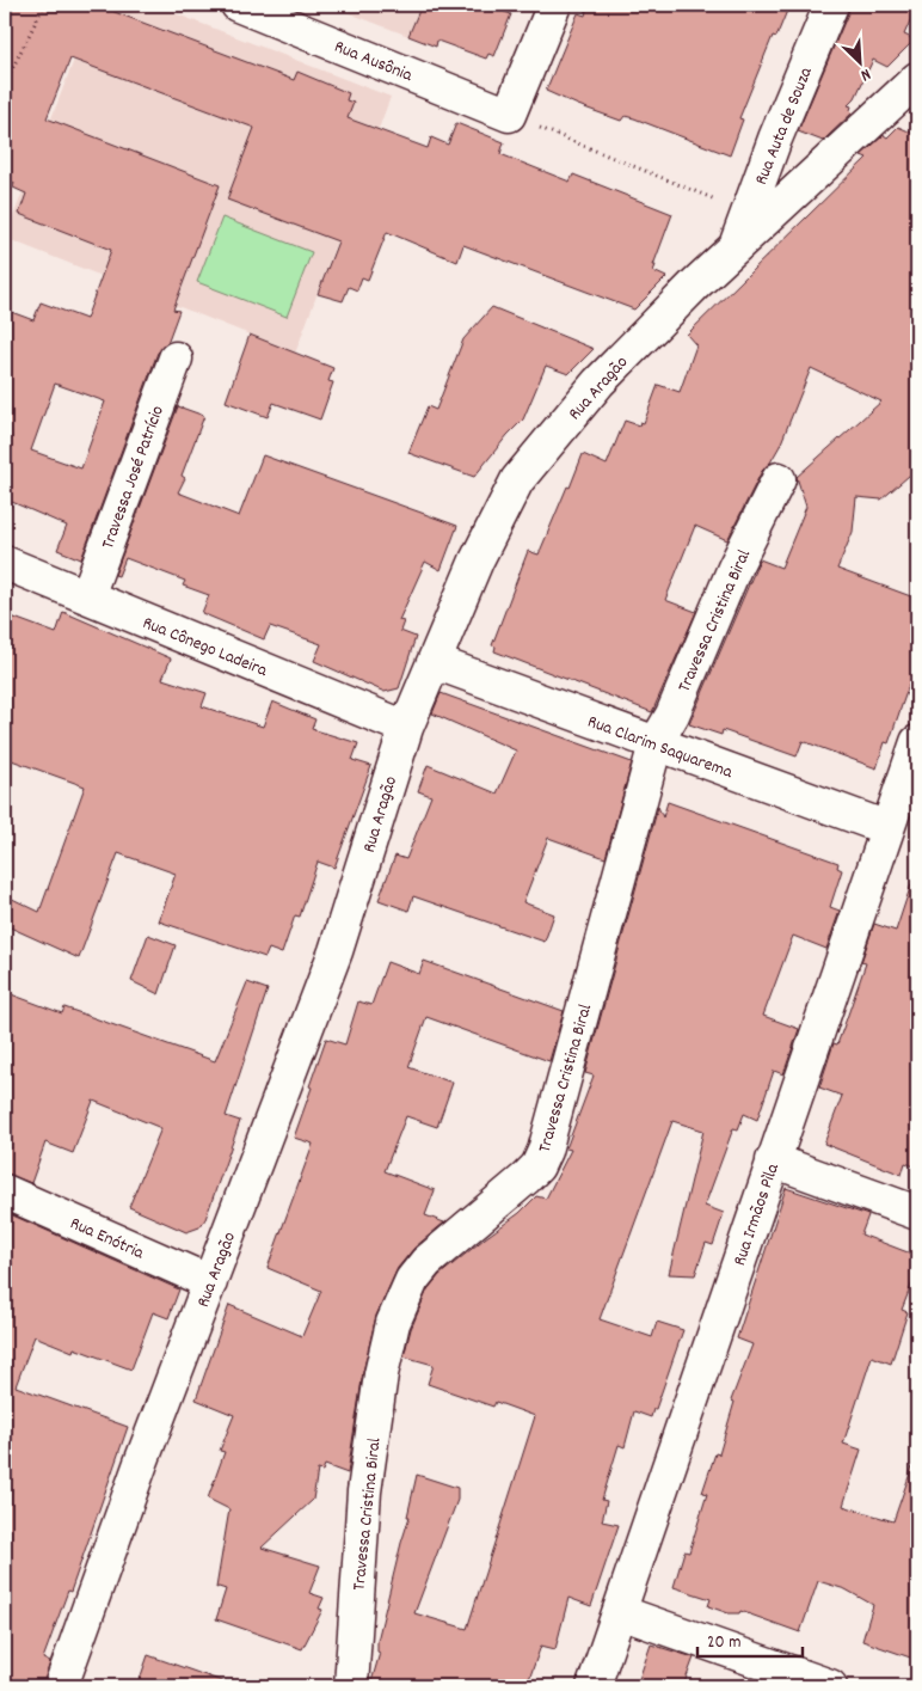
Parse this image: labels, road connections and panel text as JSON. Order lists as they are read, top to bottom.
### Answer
{
  "streets": {
    "street": [
      "Rua Ausônia",
      "Rua Auta de Souza",
      "Rua Aragão",
      "Travessa José Patrício",
      "Travessa Cristina Biral",
      "Rua Cônego Ladeira",
      "Rua Clarim Saquarema",
      "Rua Irmãos Pìla",
      "Rua Enótria"
    ]
  },
  "crossings": [
    ["Rua Auta de Souza", "Rua Aragão"],
    ["Rua Aragão", "Rua Cônego Ladeira"],
    ["Rua Aragão", "Rua Clarim Saquarema"],
    ["Rua Aragão", "Rua Enótria"],
    ["Travessa José Patrício", "Rua Cônego Ladeira"],
    ["Travessa Cristina Biral", "Rua Clarim Saquarema"],
    ["Rua Clarim Saquarema", "Rua Irmãos Pìla"]
  ],
  "scale_bar": "20 m",
  "north": "bottom right"
}
